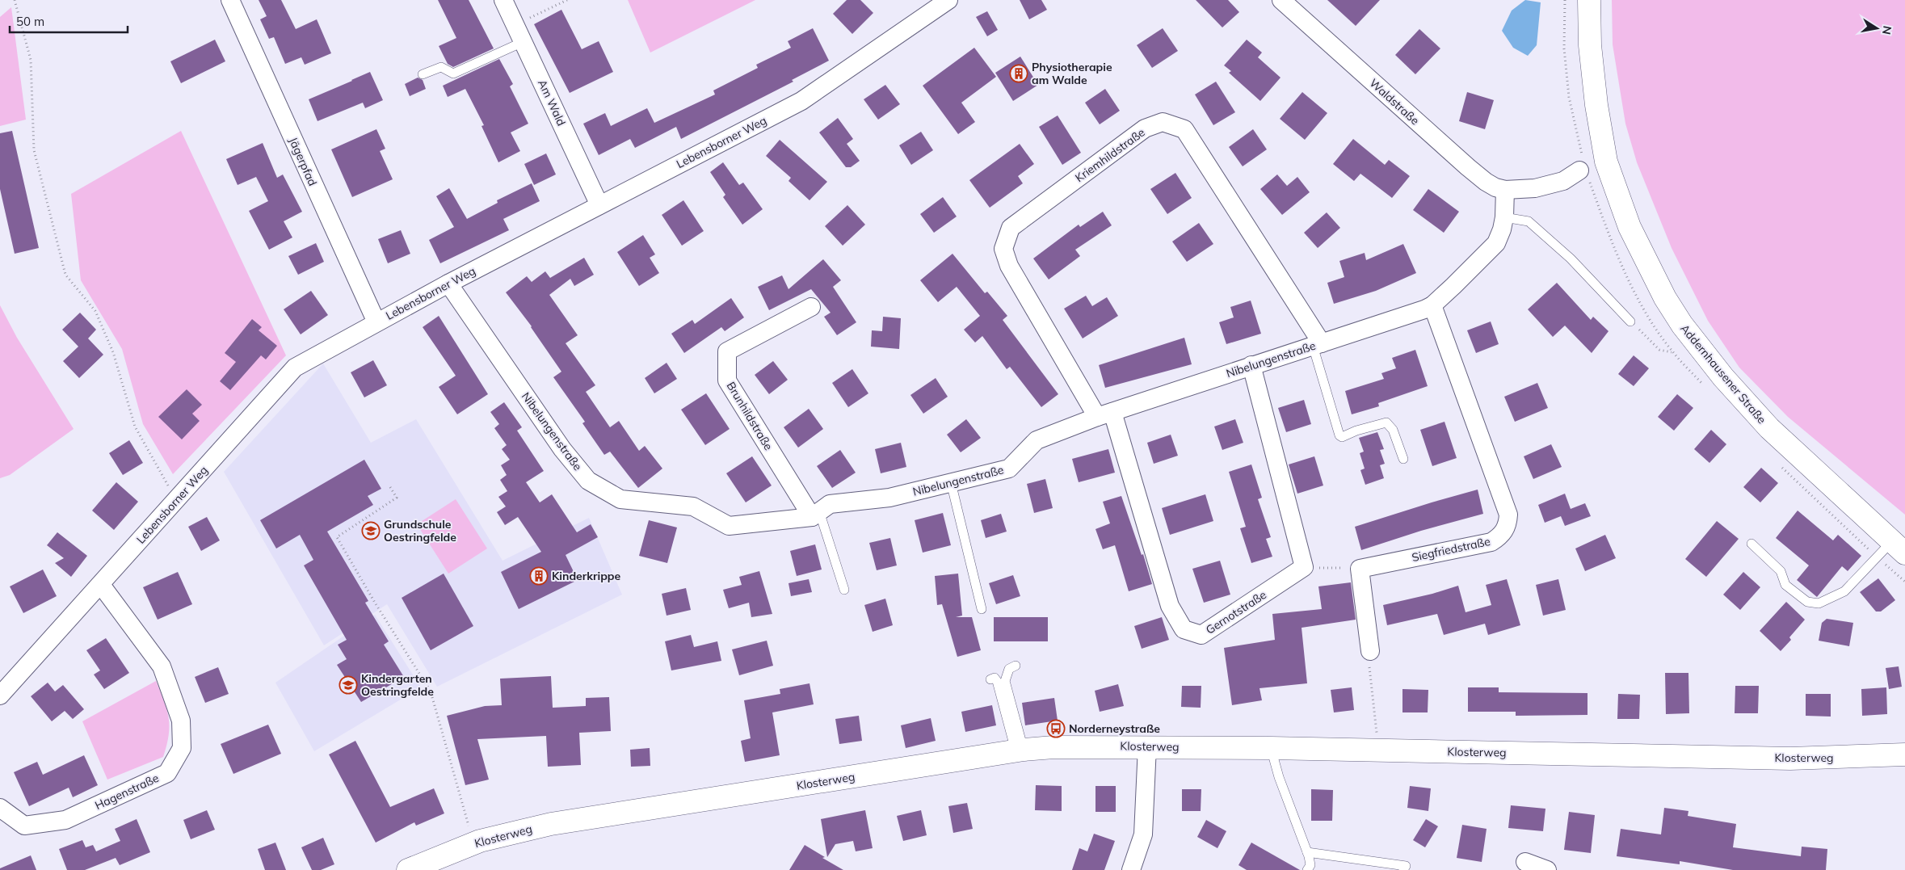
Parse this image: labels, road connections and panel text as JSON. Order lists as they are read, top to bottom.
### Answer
{
  "streets": {
    "street": [
      "Waldstraße",
      "Am Wald",
      "Lebensborner Weg",
      "Kriemhildstraße",
      "Jägerpfad",
      "Nibelungenstraße",
      "Addernhausener Straße",
      "Brunhildstraße",
      "Siegfriedstraße",
      "Gernotstraße",
      "Klosterweg",
      "Hagenstraße"
    ]
  },
  "crossings": [
    ["Waldstraße", "Nibelungenstraße"],
    ["Waldstraße", "Addernhausener Straße"],
    ["Am Wald", "Lebensborner Weg"],
    ["Lebensborner Weg", "Jägerpfad"],
    ["Lebensborner Weg", "Nibelungenstraße"],
    ["Lebensborner Weg", "Hagenstraße"],
    ["Kriemhildstraße", "Nibelungenstraße"],
    ["Kriemhildstraße", "Gernotstraße"],
    ["Nibelungenstraße", "Brunhildstraße"],
    ["Nibelungenstraße", "Siegfriedstraße"],
    ["Nibelungenstraße", "Gernotstraße"]
  ],
  "places": {
    "building": ["Physiotherapie am Walde", "Kinderkrippe"],
    "school or university": ["Grundschule Oestringfelde", "Kindergarten Oestringfelde"],
    "bus stop": ["Norderneystraße"]
  },
  "scale_bar": "50 m",
  "north": "right"
}
